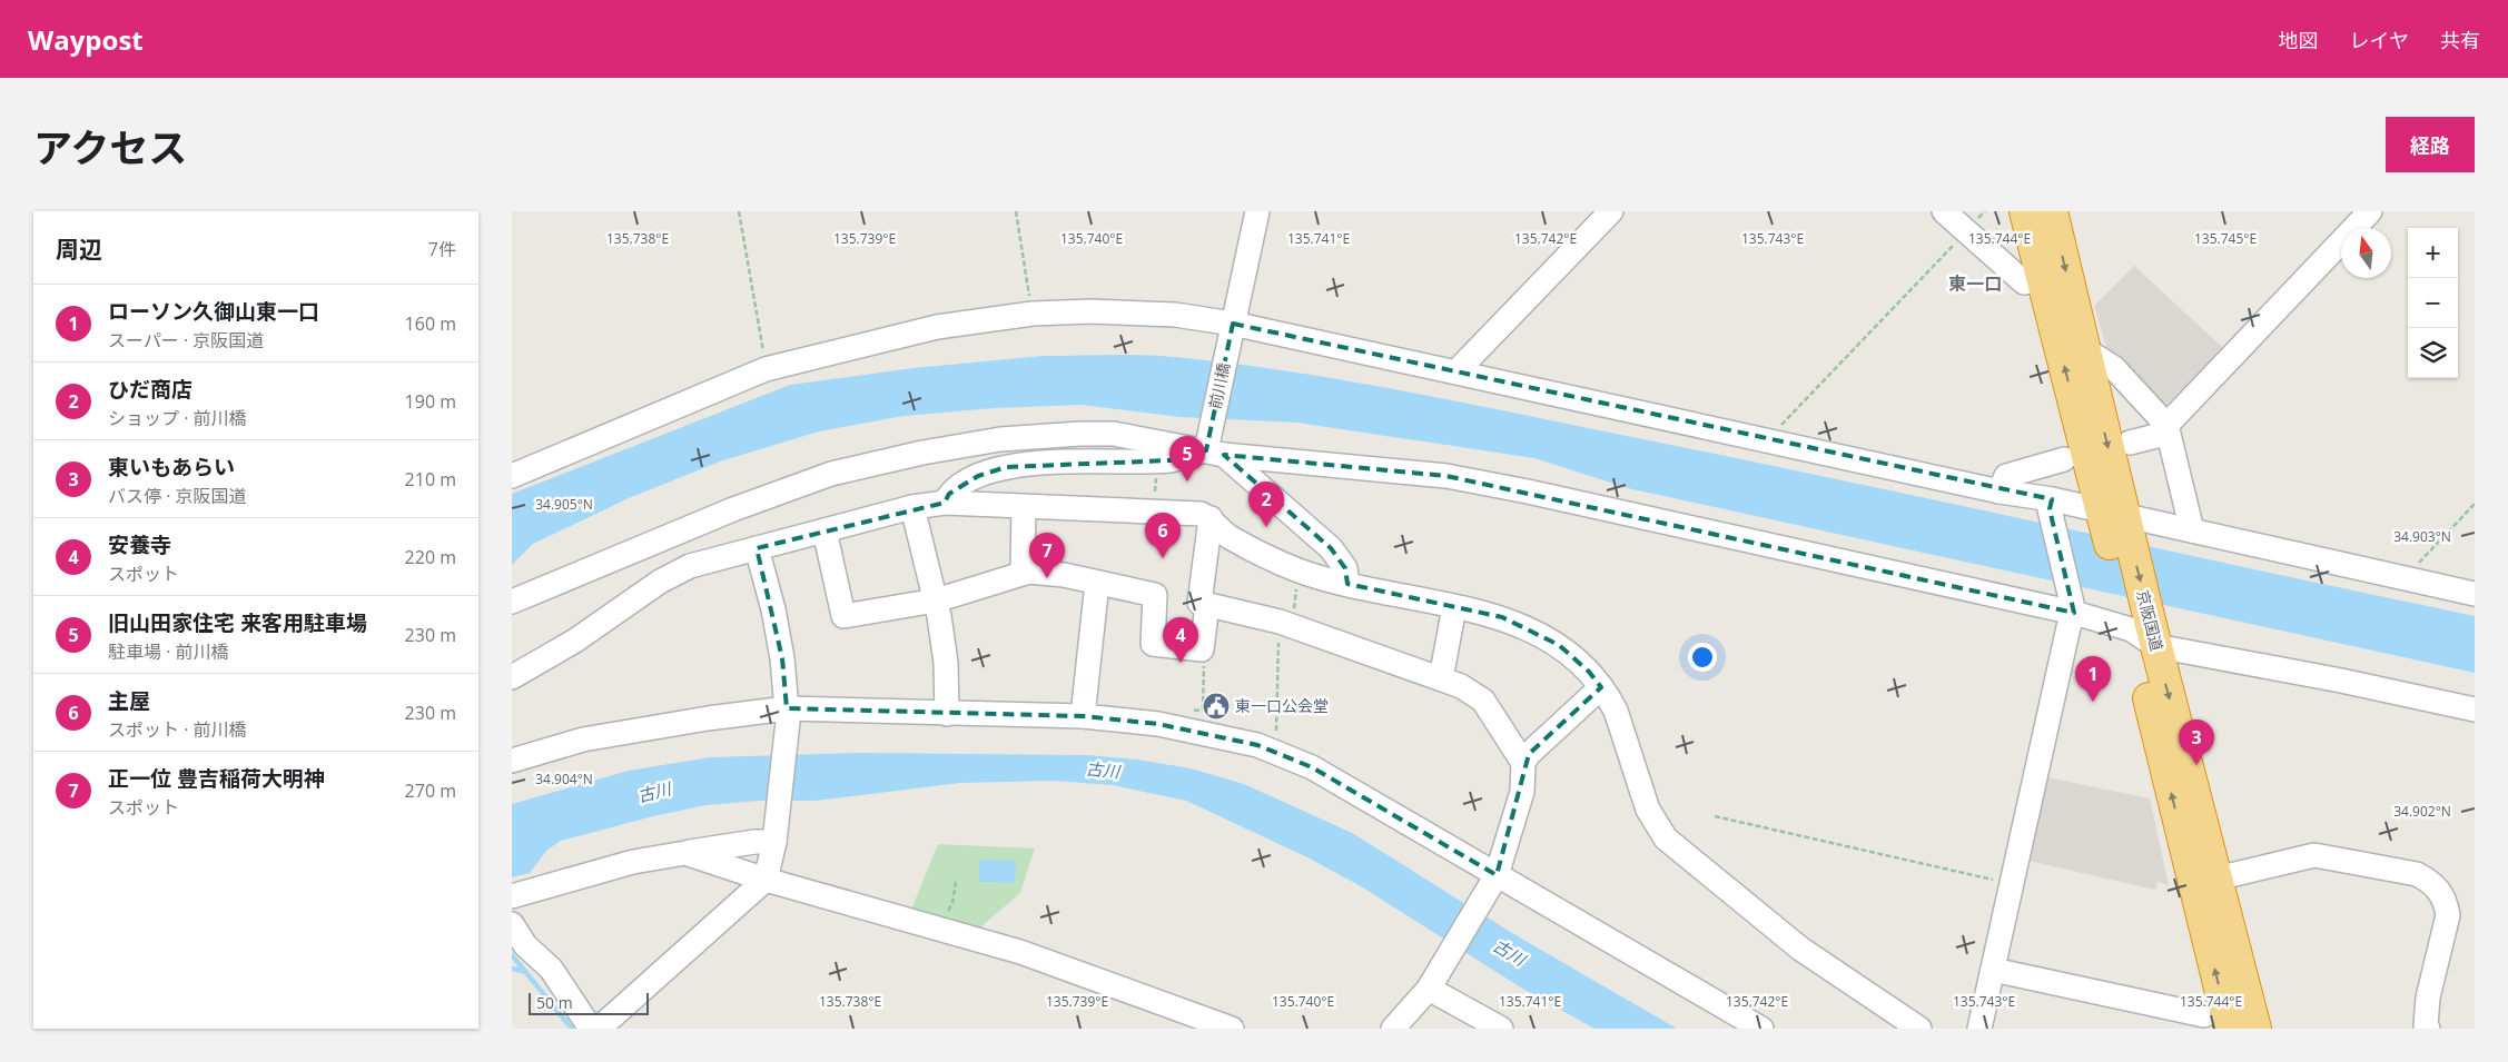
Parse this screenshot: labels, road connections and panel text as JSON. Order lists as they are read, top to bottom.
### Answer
{
  "streets": {
    "highway": ["京阪国道"],
    "street": ["前川橋"]
  },
  "districts": ["東一口"],
  "water": ["古川"],
  "places": {
    "public building": ["東一口公会堂"]
  },
  "scale_bar": "50 m",
  "north": "top",
  "page": {
    "header": "Waypost",
    "nav": ["地図", "レイヤ", "共有"],
    "title": "アクセス",
    "buttons": "経路",
    "heading": ["周辺", "7件"],
    "map_buttons": ["+", "−"],
    "list": [
      {
        "mark": "1",
        "name": "ローソン久御山東一口",
        "note": "スーパー · 京阪国道",
        "value": "160 m"
      },
      {
        "mark": "2",
        "name": "ひだ商店",
        "note": "ショップ · 前川橋",
        "value": "190 m"
      },
      {
        "mark": "3",
        "name": "東いもあらい",
        "note": "バス停 · 京阪国道",
        "value": "210 m"
      },
      {
        "mark": "4",
        "name": "安養寺",
        "note": "スポット",
        "value": "220 m"
      },
      {
        "mark": "5",
        "name": "旧山田家住宅 来客用駐車場",
        "note": "駐車場 · 前川橋",
        "value": "230 m"
      },
      {
        "mark": "6",
        "name": "主屋",
        "note": "スポット · 前川橋",
        "value": "230 m"
      },
      {
        "mark": "7",
        "name": "正一位 豊吉稲荷大明神",
        "note": "スポット",
        "value": "270 m"
      }
    ],
    "pins": [
      "5",
      "2",
      "6",
      "7",
      "4",
      "1",
      "3"
    ],
    "scale": "50 m"
  },
  "coordinates": [
    "135.738°E",
    "135.739°E",
    "135.740°E",
    "135.741°E",
    "135.743°E",
    "135.744°E",
    "135.745°E",
    "135.742°E",
    "34.905°N",
    "34.903°N",
    "34.904°N",
    "34.902°N"
  ]
}
